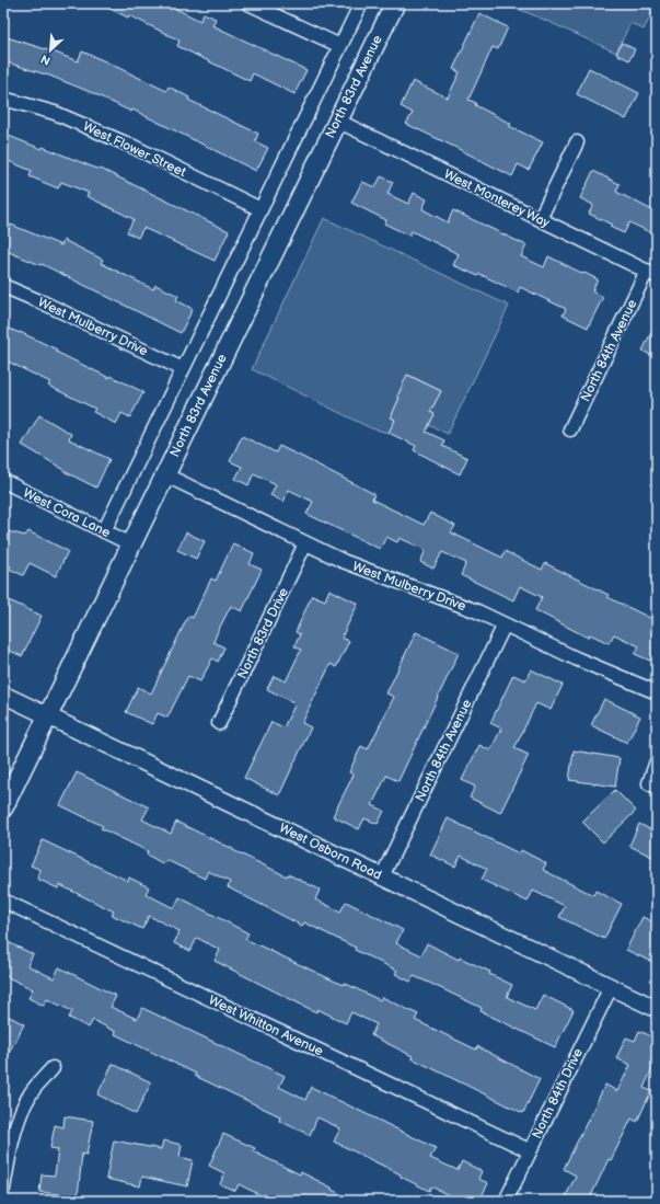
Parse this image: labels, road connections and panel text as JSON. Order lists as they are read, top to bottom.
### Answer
{
  "streets": {
    "main road": ["North 83rd Avenue"],
    "street": [
      "West Flower Street",
      "West Monterey Way",
      "West Mulberry Drive",
      "North 84th Avenue",
      "West Cora Lane",
      "North 83rd Drive",
      "West Osborn Road",
      "West Whitton Avenue",
      "North 84th Drive"
    ]
  },
  "crossings": [
    ["North 83rd Avenue", "West Monterey Way"],
    ["North 83rd Avenue", "West Mulberry Drive"],
    ["North 83rd Avenue", "West Cora Lane"],
    ["North 83rd Avenue", "West Osborn Road"],
    ["West Monterey Way", "North 84th Avenue"],
    ["West Mulberry Drive", "North 84th Avenue"],
    ["West Mulberry Drive", "North 83rd Drive"],
    ["North 84th Avenue", "West Osborn Road"],
    ["West Osborn Road", "North 84th Drive"],
    ["West Whitton Avenue", "North 84th Drive"]
  ],
  "north": "bottom left"
}
